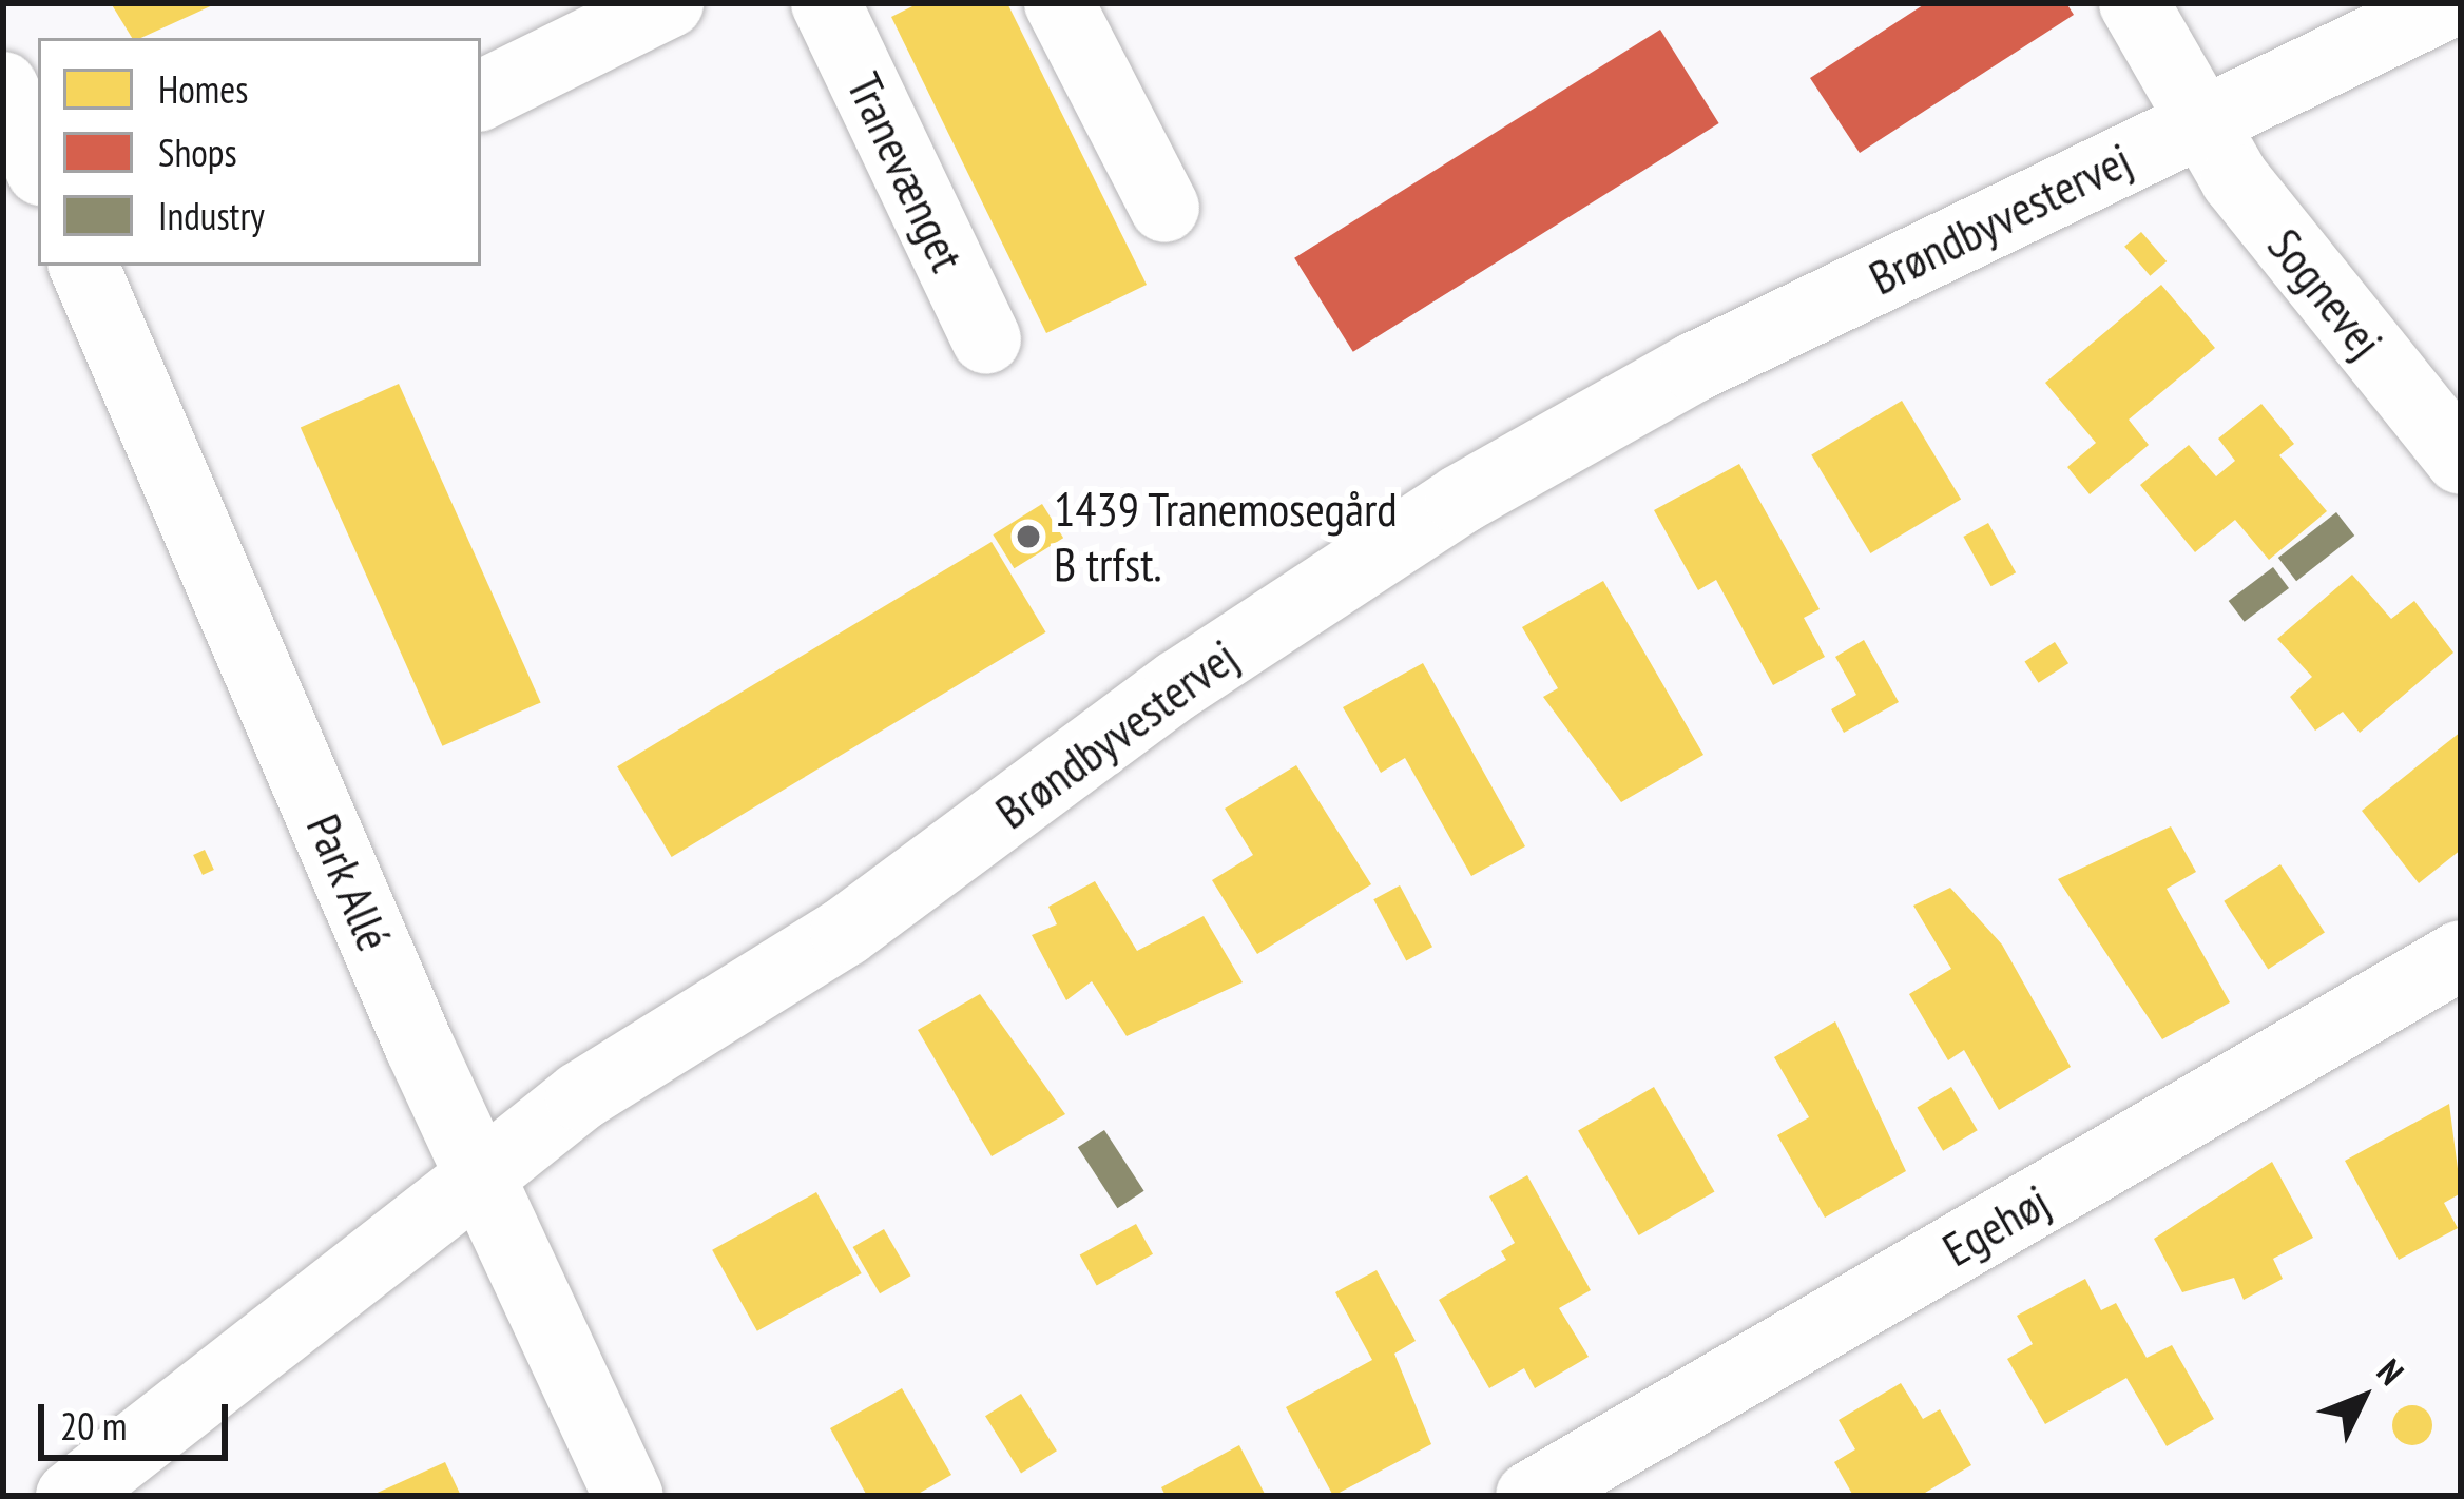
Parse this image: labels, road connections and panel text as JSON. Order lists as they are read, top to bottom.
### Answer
{
  "streets": {
    "street": [
      "Tranevænget",
      "Brøndbyvestervej",
      "Sognevej",
      "Park Allé",
      "Egehøj"
    ]
  },
  "crossings": [
    ["Brøndbyvestervej", "Sognevej"],
    ["Brøndbyvestervej", "Park Allé"]
  ],
  "places": ["1439 Tranemosegård B trfst."],
  "legend": ["Homes", "Shops", "Industry"],
  "scale_bar": "20 m",
  "north": "top right"
}
